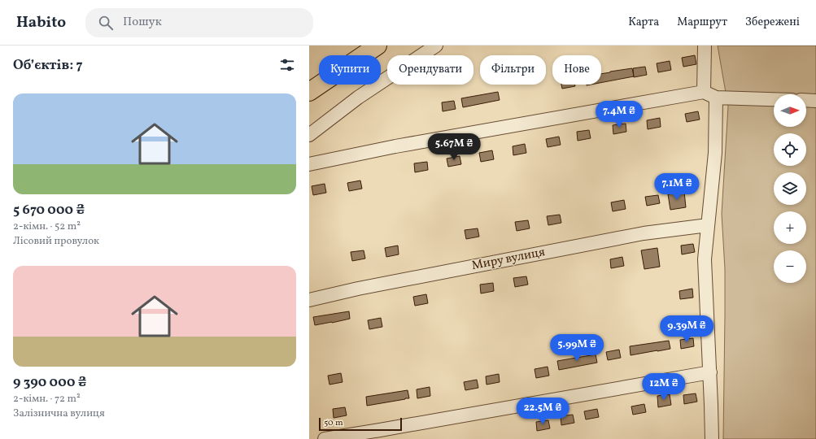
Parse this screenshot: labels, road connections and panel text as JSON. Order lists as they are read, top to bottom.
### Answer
{
  "streets": {
    "street": ["Миру вулиця"]
  },
  "scale_bar": "50 m",
  "north": "right",
  "page": {
    "header": "Habito",
    "search": "Пошук",
    "nav": ["Карта", "Маршрут", "Збережені"],
    "heading": "Об’єктів: 7",
    "chip": [
      "Купити",
      "Орендувати",
      "Фільтри",
      "Нове"
    ],
    "list": [
      {
        "name": "5 670 000 ₴",
        "note": "2-кімн. · 52 m² · Лісовий провулок"
      },
      {
        "name": "9 390 000 ₴",
        "note": "2-кімн. · 72 m² · Залізнична вулиця"
      }
    ],
    "map_buttons": ["+", "−"],
    "price": [
      "7.4M ₴",
      "5.67M ₴",
      "7.1M ₴",
      "9.39M ₴",
      "5.99M ₴",
      "12M ₴",
      "22.5M ₴"
    ],
    "scale": "50 m"
  }
}
